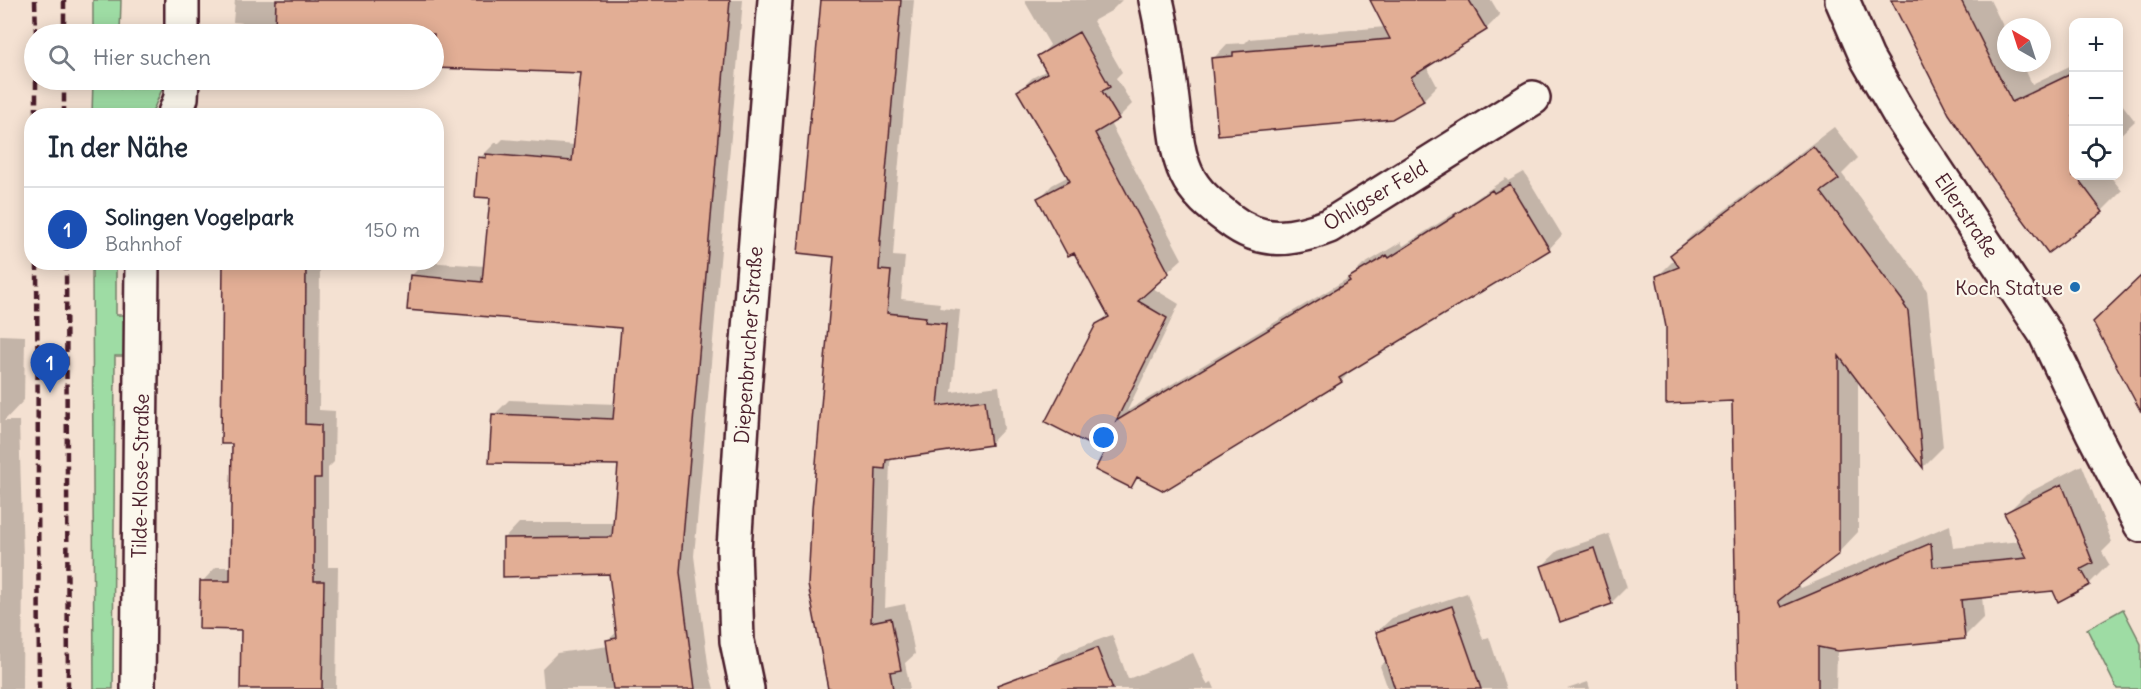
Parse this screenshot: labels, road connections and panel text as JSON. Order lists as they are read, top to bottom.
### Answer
{
  "streets": {
    "street": [
      "Ohligser Feld",
      "Ellerstraße",
      "Diepenbrucher Straße",
      "Tilde-Klose-Straße"
    ]
  },
  "places": ["Koch Statue"],
  "north": "top left",
  "page": {
    "map_buttons": ["+", "−"],
    "search": "Hier suchen",
    "heading": "In der Nähe",
    "list": [
      {
        "mark": "1",
        "name": "Solingen Vogelpark",
        "note": "Bahnhof",
        "value": "150 m"
      }
    ],
    "pins": "1"
  }
}
